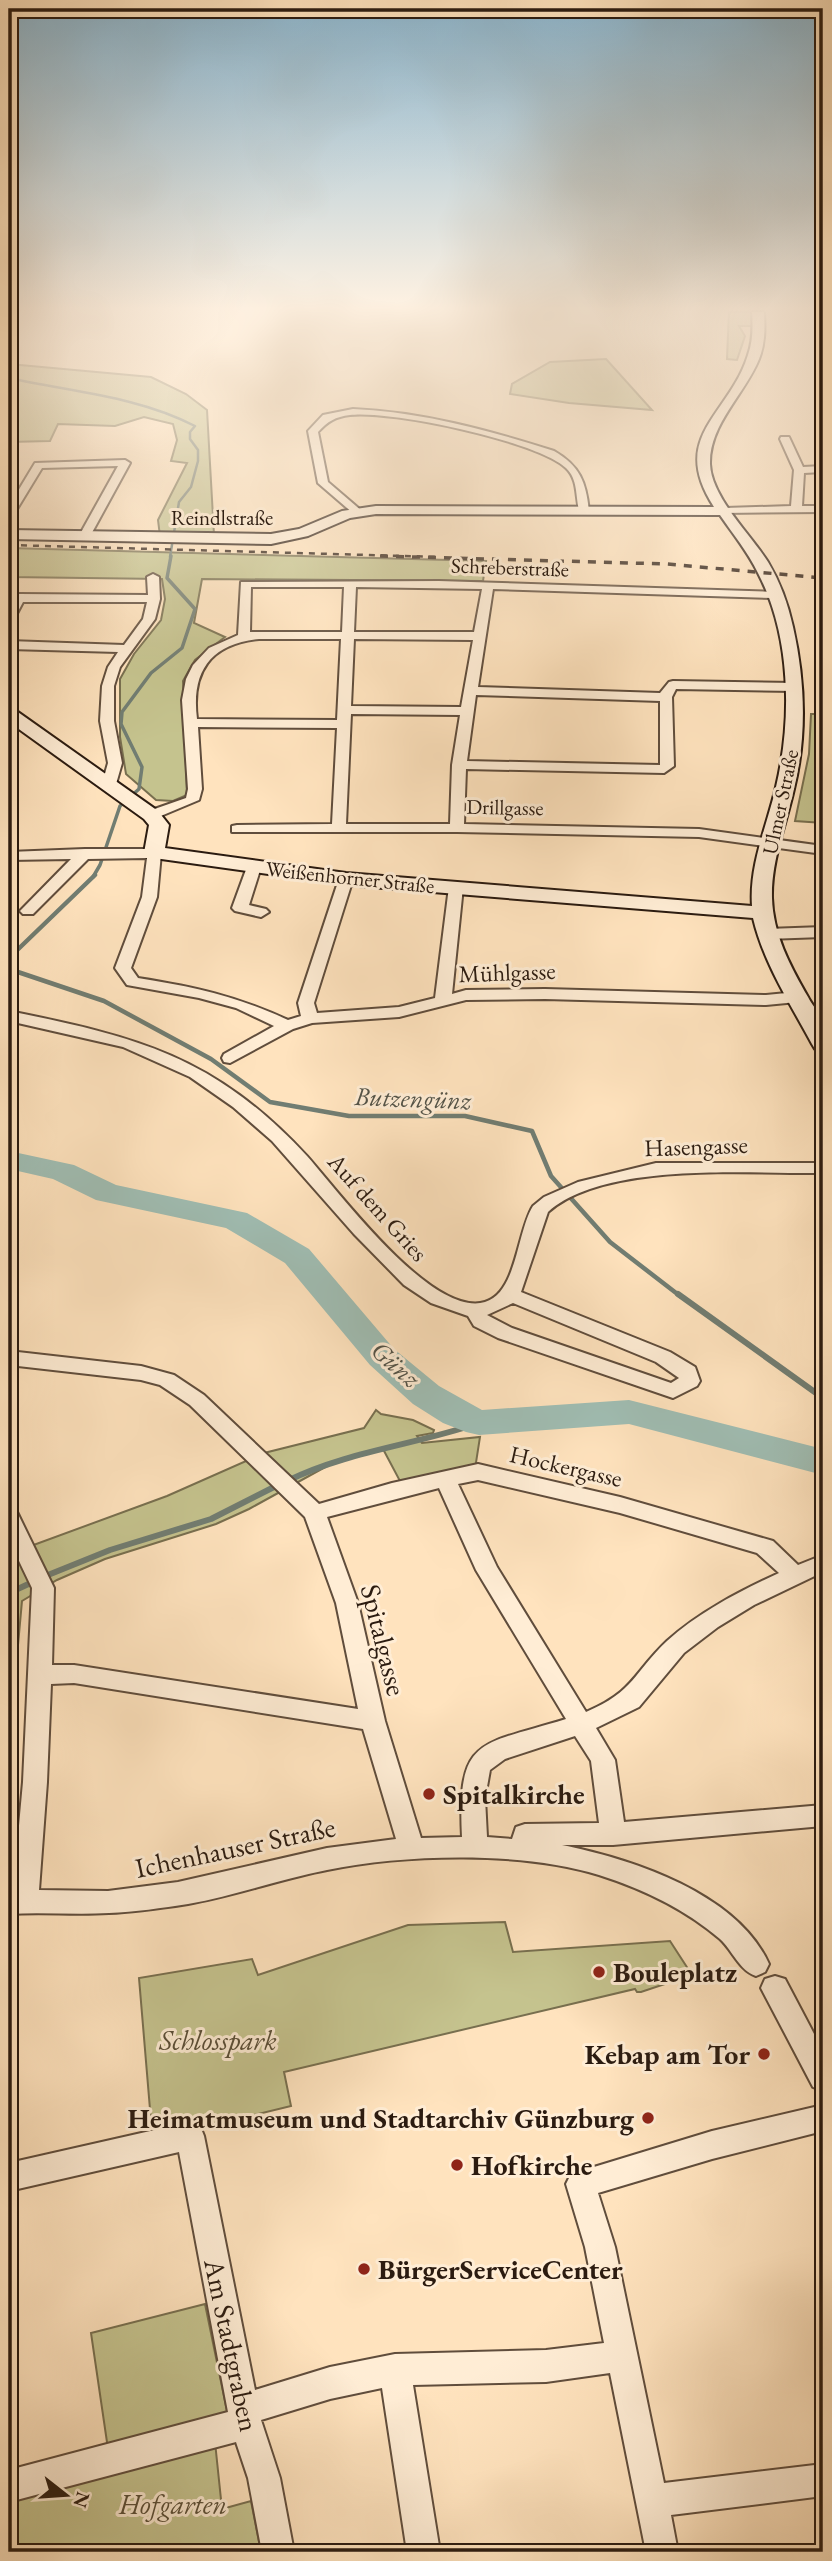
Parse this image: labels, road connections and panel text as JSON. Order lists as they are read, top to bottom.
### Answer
{
  "streets": {
    "main road": ["Reindlstraße", "Ulmer Straße", "Weißenhorner Straße"],
    "street": [
      "Schreberstraße",
      "Drillgasse",
      "Mühlgasse",
      "Hasengasse",
      "Auf dem Gries",
      "Hockergasse",
      "Spitalgasse",
      "Ichenhauser Straße",
      "Am Stadtgraben"
    ]
  },
  "crossings": [
    ["Reindlstraße", "Ulmer Straße"],
    ["Schreberstraße", "Ulmer Straße"],
    ["Ulmer Straße", "Drillgasse"],
    ["Ulmer Straße", "Weißenhorner Straße"],
    ["Ulmer Straße", "Mühlgasse"],
    ["Hasengasse", "Auf dem Gries"],
    ["Hockergasse", "Spitalgasse"],
    ["Spitalgasse", "Ichenhauser Straße"]
  ],
  "water": ["Butzengünz", "Günz"],
  "parks": ["Schlosspark", "Hofgarten"],
  "places": [
    "Spitalkirche",
    "Bouleplatz",
    "Kebap am Tor",
    "Heimatmuseum und Stadtarchiv Günzburg",
    "Hofkirche",
    "BürgerServiceCenter"
  ],
  "north": "right"
}
